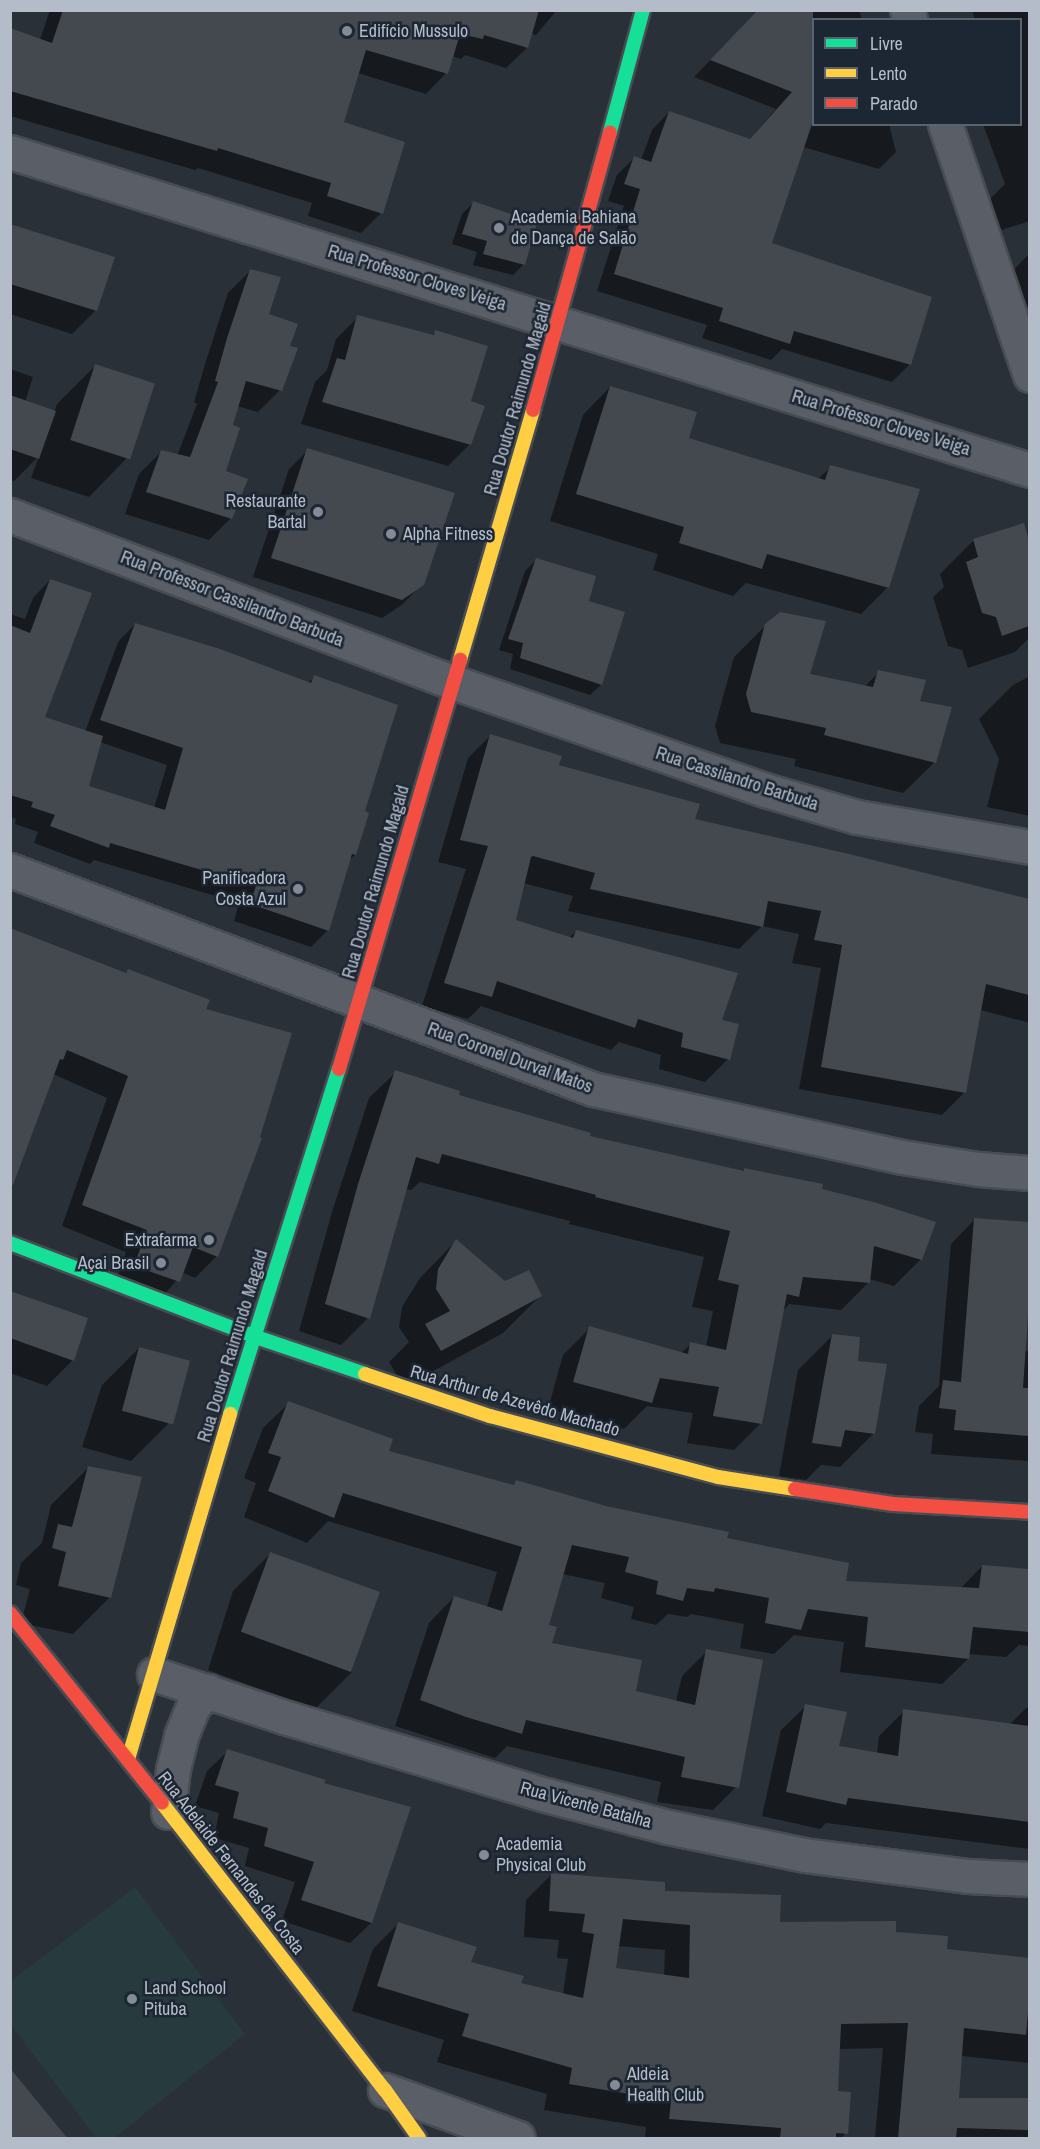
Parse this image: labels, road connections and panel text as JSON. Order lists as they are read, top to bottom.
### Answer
{
  "streets": {
    "street": [
      "Rua Professor Cloves Veiga",
      "Rua Doutor Raimundo Magald",
      "Rua Professor Cassilandro Barbuda",
      "Rua Cassilandro Barbuda",
      "Rua Coronel Durval Matos",
      "Rua Arthur de Azevêdo Machado",
      "Rua Vicente Batalha",
      "Rua Adelaide Fernandes da Costa"
    ]
  },
  "crossings": [
    ["Rua Professor Cloves Veiga", "Rua Doutor Raimundo Magald"],
    ["Rua Doutor Raimundo Magald", "Rua Professor Cassilandro Barbuda"],
    ["Rua Doutor Raimundo Magald", "Rua Cassilandro Barbuda"],
    ["Rua Doutor Raimundo Magald", "Rua Coronel Durval Matos"],
    ["Rua Doutor Raimundo Magald", "Rua Arthur de Azevêdo Machado"],
    ["Rua Doutor Raimundo Magald", "Rua Vicente Batalha"],
    ["Rua Doutor Raimundo Magald", "Rua Adelaide Fernandes da Costa"],
    ["Rua Professor Cassilandro Barbuda", "Rua Cassilandro Barbuda"]
  ],
  "places": [
    "Edifício Mussulo",
    "Academia Bahiana de Dança de Salão",
    "Restaurante Bartal",
    "Alpha Fitness",
    "Panificadora Costa Azul",
    "Extrafarma",
    "Açai Brasil",
    "Academia Physical Club",
    "Land School Pituba",
    "Aldeia Health Club"
  ],
  "legend": ["Livre", "Lento", "Parado"]
}
